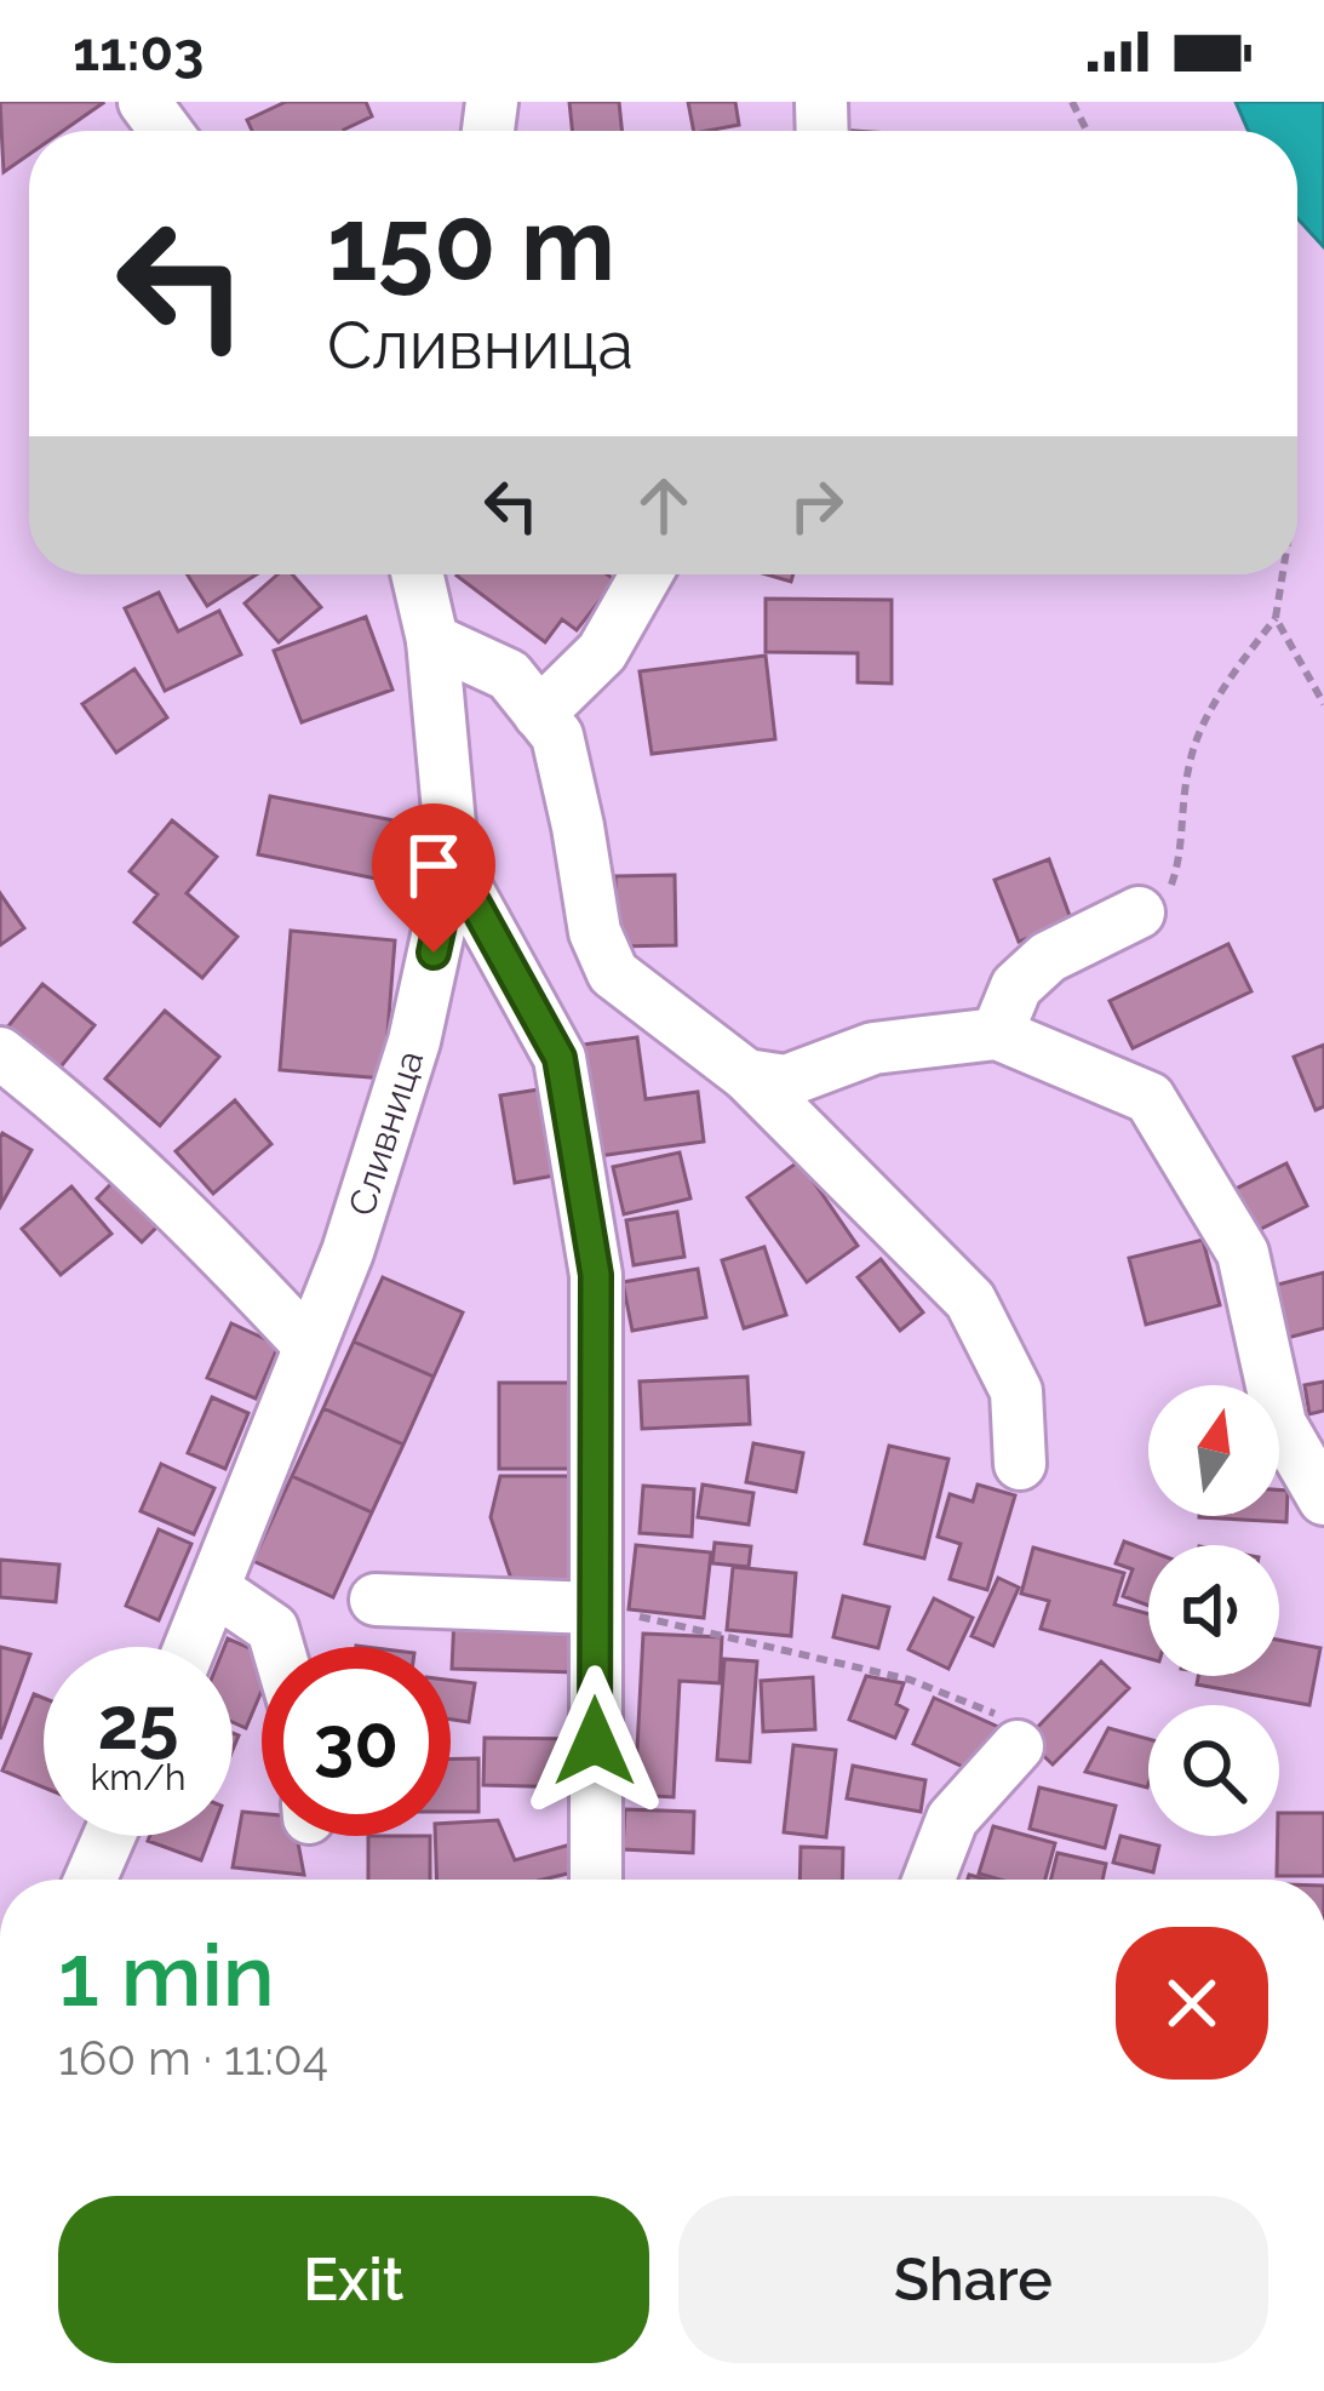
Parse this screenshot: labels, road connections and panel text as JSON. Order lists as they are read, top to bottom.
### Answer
{
  "streets": {
    "street": ["Сливница"]
  },
  "north": "top",
  "page": {
    "status": "11:03",
    "turn": ["150 m", "Сливница"],
    "speed": "25 km/h",
    "limit": "30",
    "heading": ["1 min", "160 m · 11:04"],
    "buttons": ["Exit", "Share"]
  }
}
